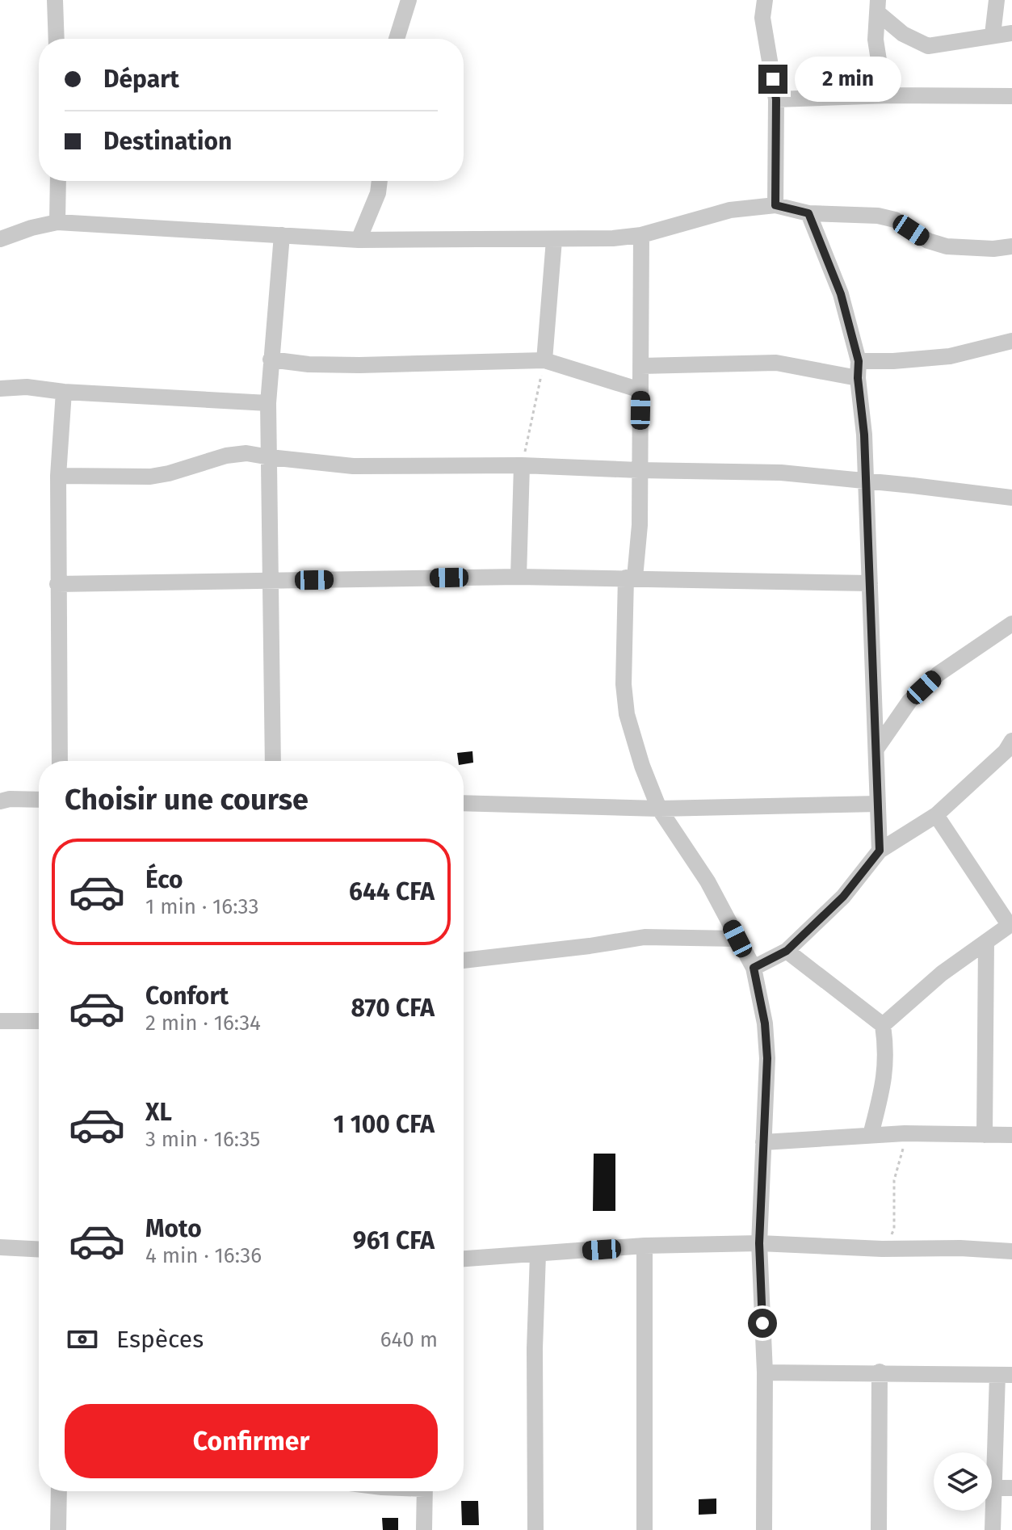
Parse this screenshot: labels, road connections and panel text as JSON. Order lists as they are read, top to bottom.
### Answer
{
  "page": {
    "banner": ["Départ", "Destination"],
    "bubble": "2 min",
    "heading": "Choisir une course",
    "list": [
      {
        "name": "Éco",
        "note": "1 min · 16:33",
        "value": "644 CFA"
      },
      {
        "name": "Confort",
        "note": "2 min · 16:34",
        "value": "870 CFA"
      },
      {
        "name": "XL",
        "note": "3 min · 16:35",
        "value": "1 100 CFA"
      },
      {
        "name": "Moto",
        "note": "4 min · 16:36",
        "value": "961 CFA"
      }
    ],
    "pay": ["Espèces", "640 m"],
    "buttons": "Confirmer"
  }
}
